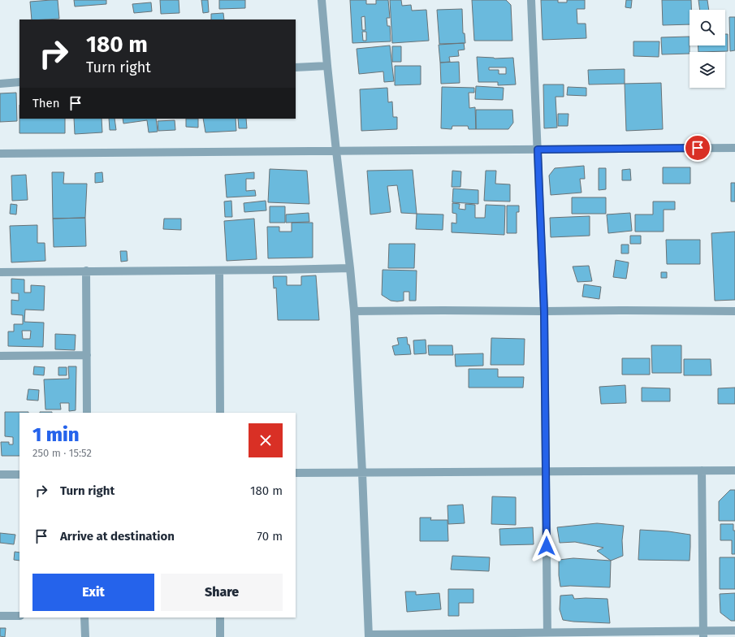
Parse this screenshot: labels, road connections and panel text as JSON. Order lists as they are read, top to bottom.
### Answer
{
  "page": {
    "turn": ["180 m", "Turn right"],
    "then": "Then",
    "heading": ["1 min", "250 m · 15:52"],
    "list": [
      {
        "name": "Turn right",
        "value": "180 m"
      },
      {
        "name": "Arrive at destination",
        "value": "70 m"
      }
    ],
    "buttons": ["Exit", "Share"]
  }
}
